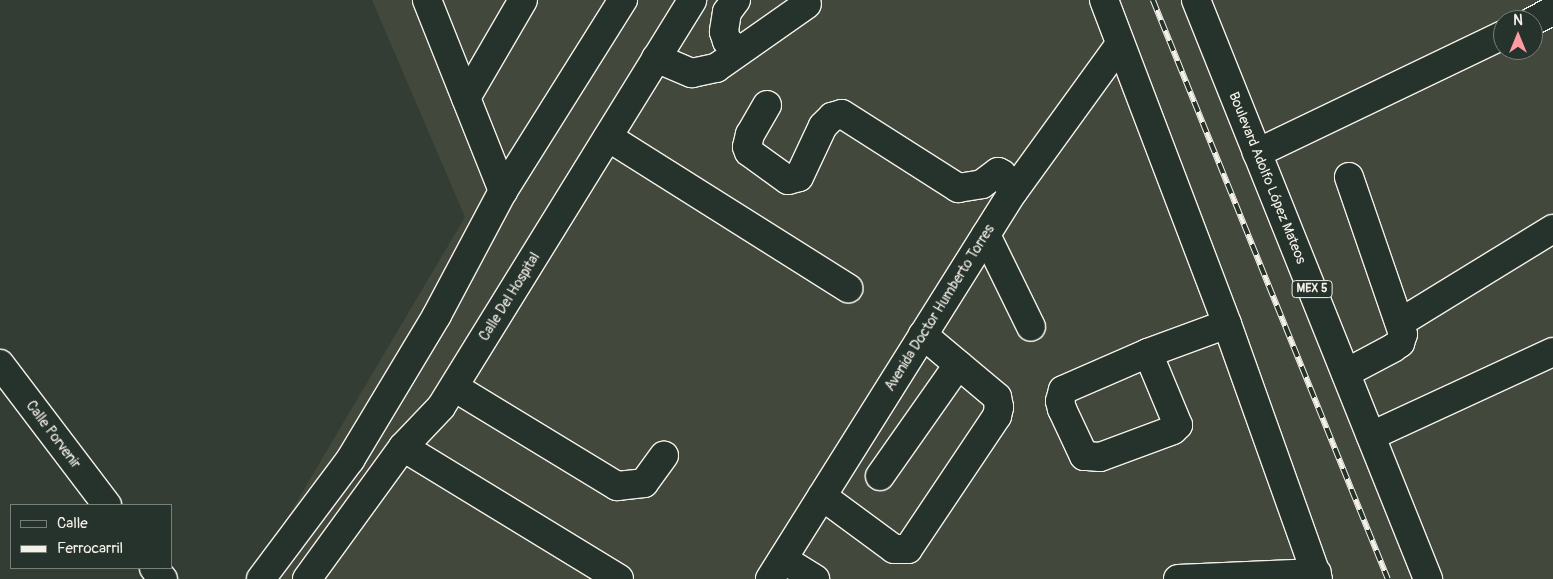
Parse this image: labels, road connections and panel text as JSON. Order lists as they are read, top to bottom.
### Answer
{
  "streets": {
    "street": [
      "Boulevard Adolfo López Mateos",
      "MEX 5",
      "Calle Del Hospital",
      "Avenida Doctor Humberto Torres",
      "Calle Porvenir"
    ]
  },
  "legend": ["Calle", "Ferrocarril"],
  "north": "top"
}
